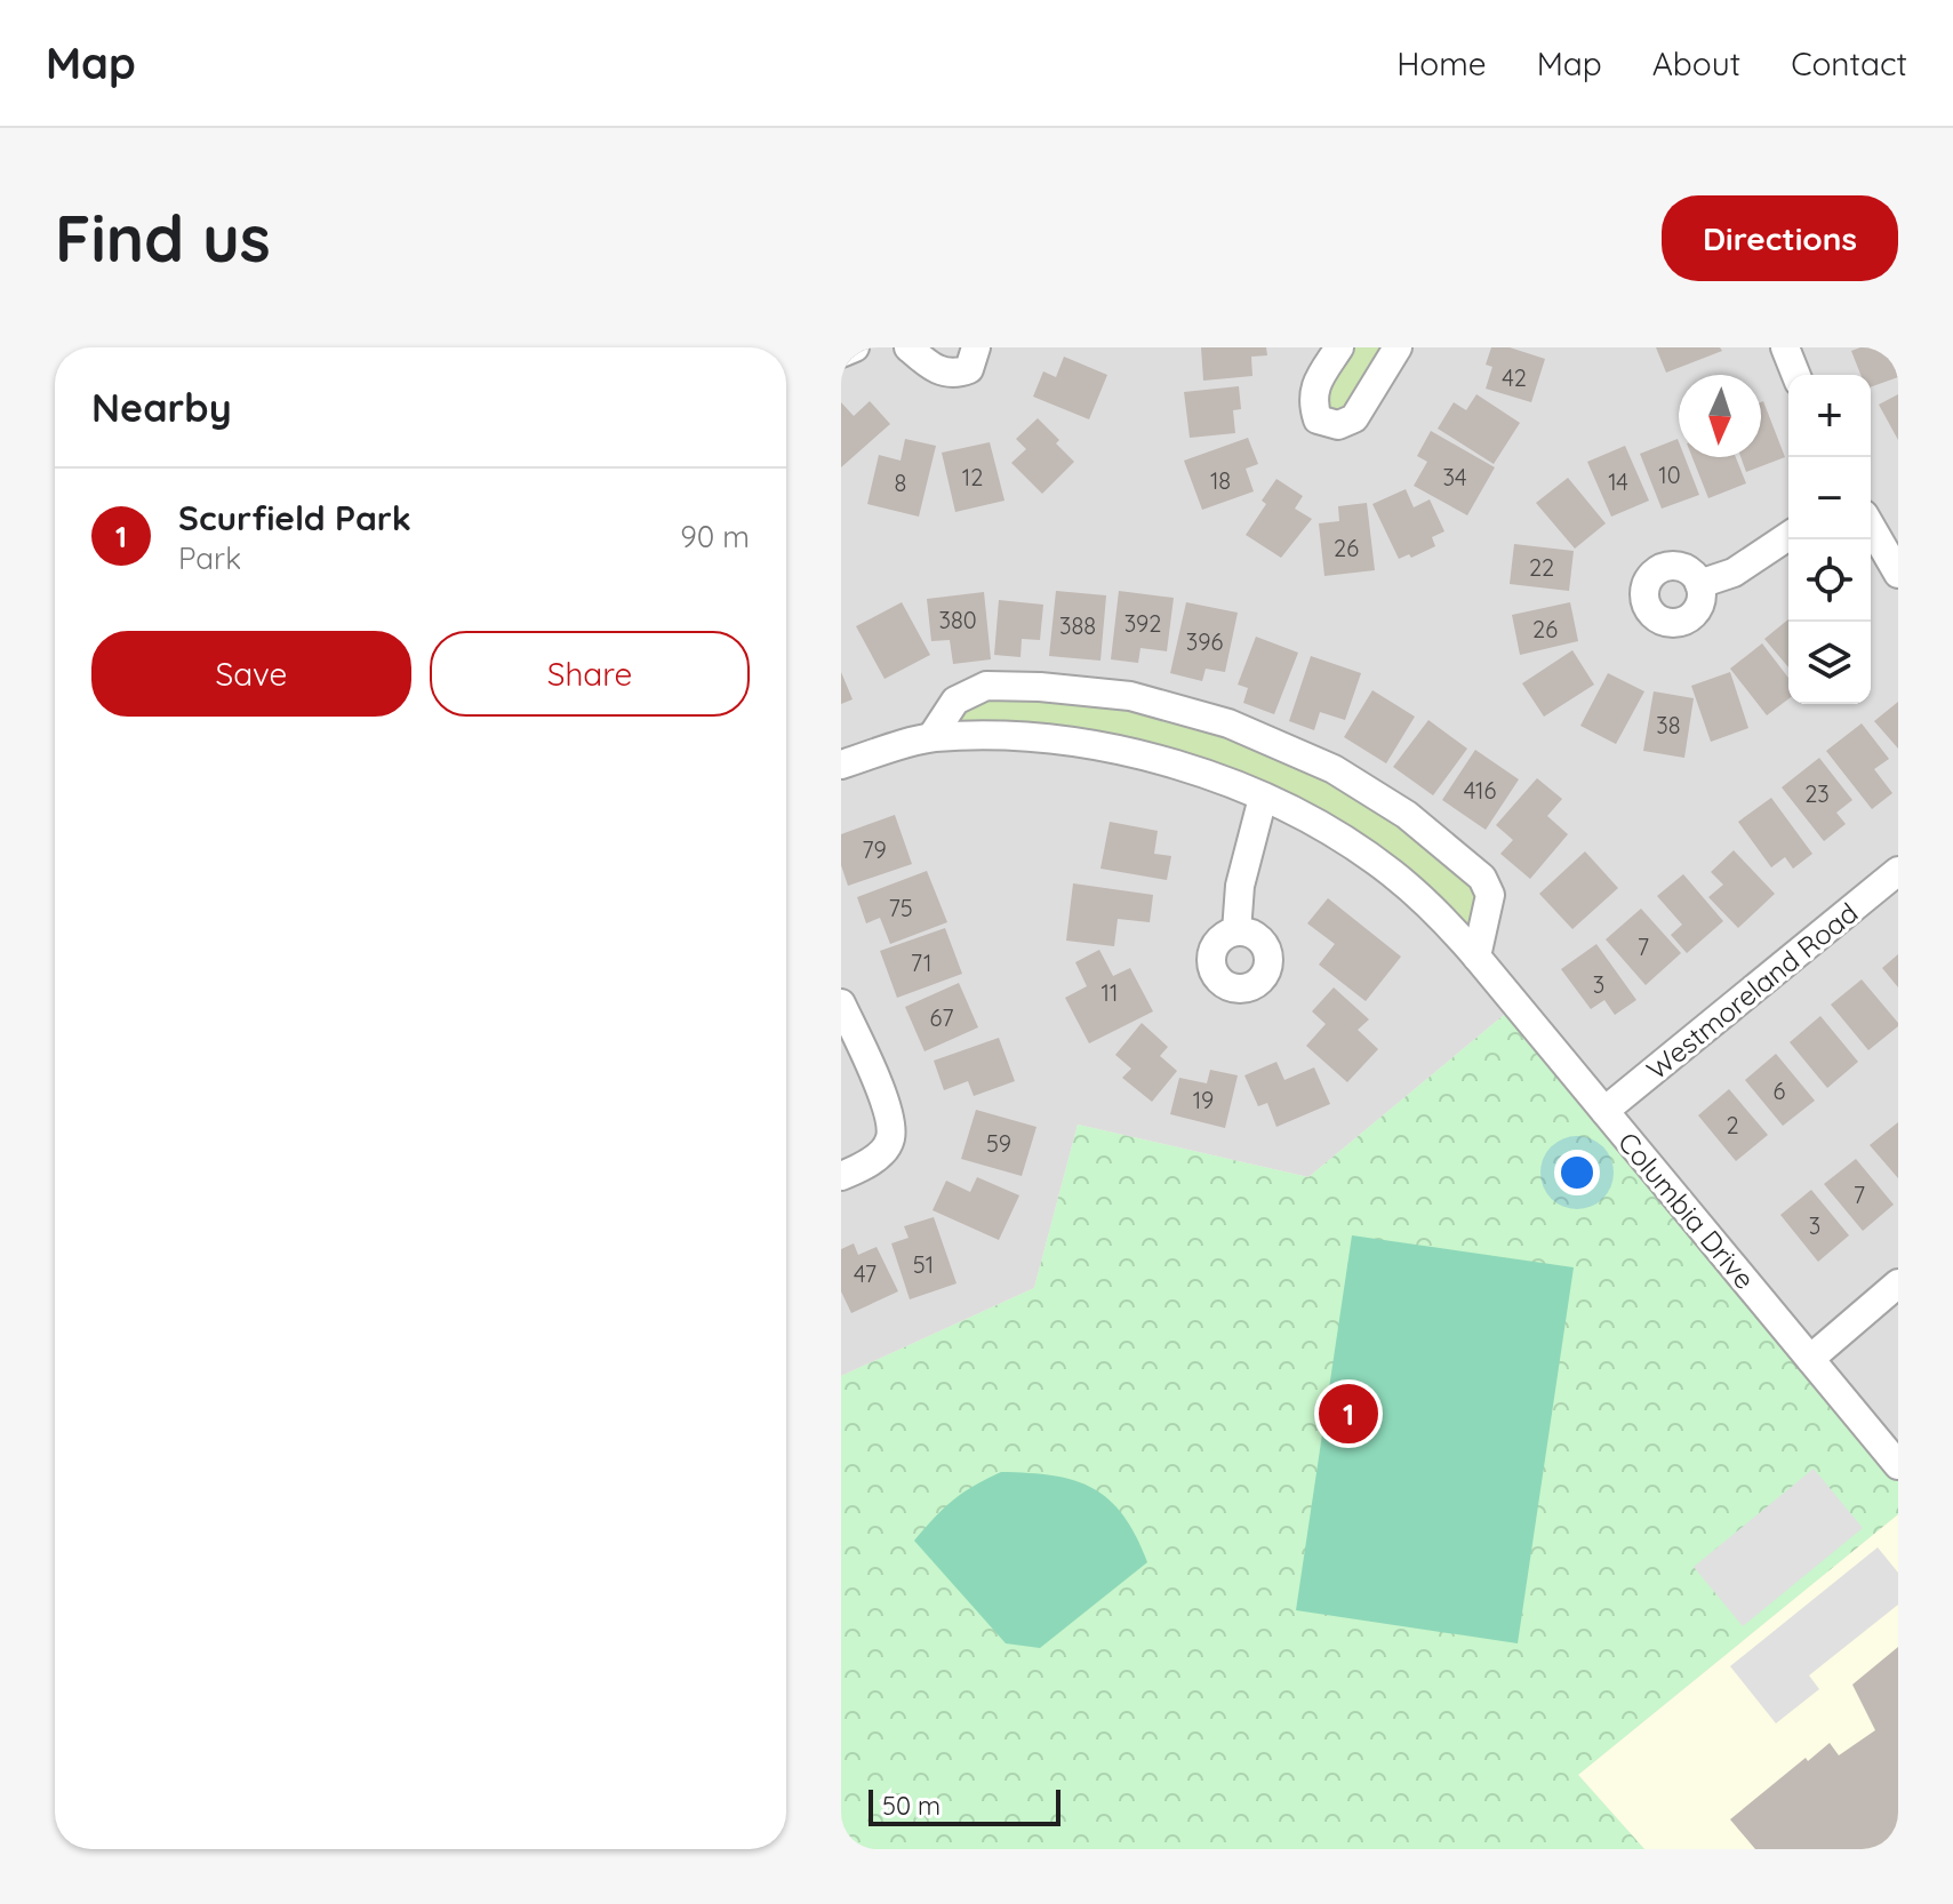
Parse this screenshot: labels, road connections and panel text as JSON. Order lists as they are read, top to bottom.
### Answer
{
  "streets": {
    "street": ["Westmoreland Road", "Columbia Drive"]
  },
  "crossings": [
    ["Westmoreland Road", "Columbia Drive"]
  ],
  "house_numbers": [
    "42",
    "10",
    "12",
    "34",
    "18",
    "14",
    "8",
    "26",
    "22",
    "380",
    "392",
    "388",
    "26",
    "396",
    "38",
    "416",
    "23",
    "79",
    "75",
    "7",
    "71",
    "3",
    "11",
    "67",
    "6",
    "19",
    "2",
    "59",
    "7",
    "3",
    "51",
    "47"
  ],
  "scale_bar": "50 m",
  "north": "bottom",
  "page": {
    "header": "Map",
    "nav": [
      "Home",
      "Map",
      "About",
      "Contact"
    ],
    "buttons": [
      "Directions",
      ["Save", "Share"]
    ],
    "title": "Find us",
    "heading": "Nearby",
    "map_buttons": ["+", "−"],
    "list": [
      {
        "mark": "1",
        "name": "Scurfield Park",
        "note": "Park",
        "value": "90 m"
      }
    ],
    "pins": "1",
    "scale": "50 m"
  }
}
